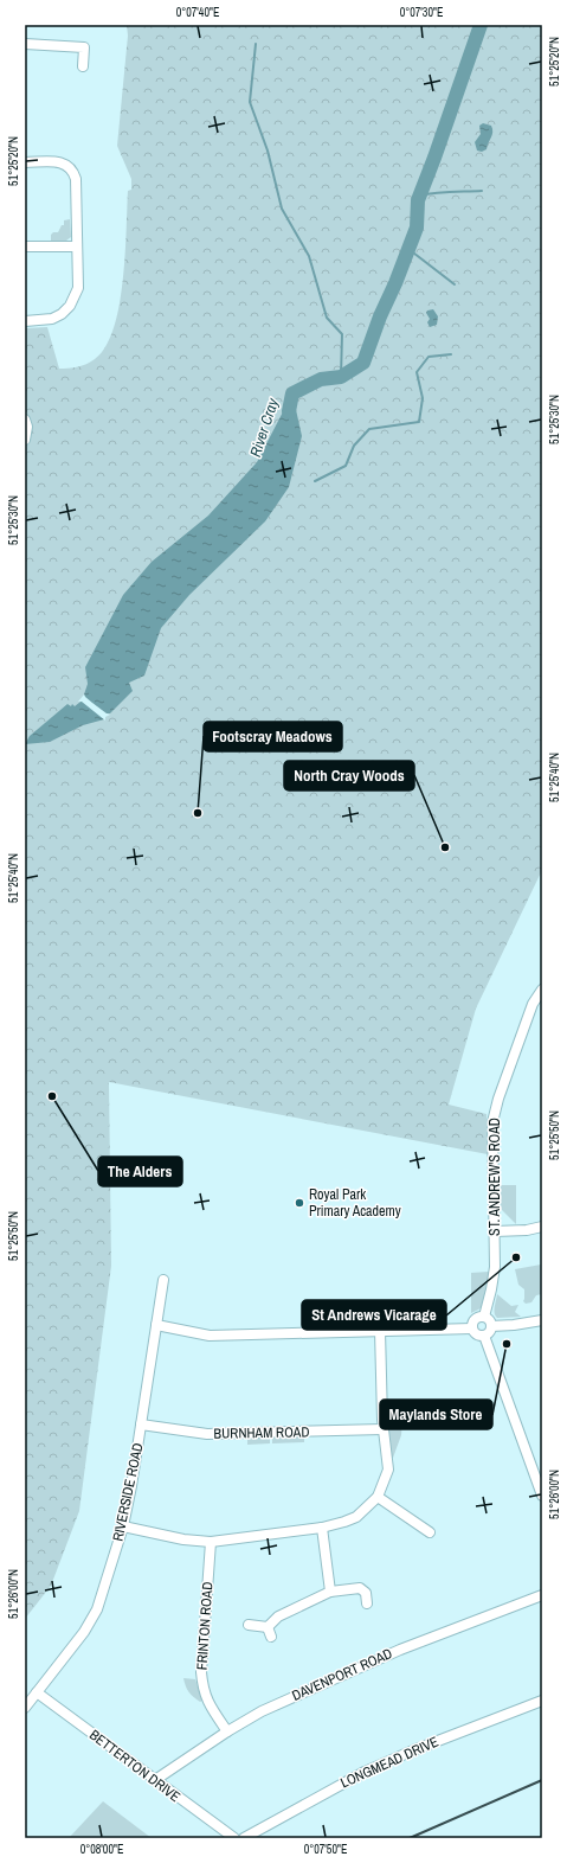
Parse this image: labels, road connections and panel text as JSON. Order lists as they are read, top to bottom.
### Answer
{
  "streets": {
    "street": [
      "ST. ANDREW'S ROAD",
      "BURNHAM ROAD",
      "RIVERSIDE ROAD",
      "FRINTON ROAD",
      "DAVENPORT ROAD",
      "LONGMEAD DRIVE",
      "BETTERTON DRIVE"
    ]
  },
  "crossings": [
    ["BURNHAM ROAD", "RIVERSIDE ROAD"],
    ["RIVERSIDE ROAD", "BETTERTON DRIVE"],
    ["FRINTON ROAD", "DAVENPORT ROAD"],
    ["DAVENPORT ROAD", "BETTERTON DRIVE"]
  ],
  "water": ["River Cray"],
  "places": [
    "Footscray Meadows",
    "North Cray Woods",
    "The Alders",
    "Royal Park Primary Academy",
    "St Andrews Vicarage",
    "Maylands Store"
  ],
  "coordinates": [
    "0°07'40\"E",
    "0°07'30\"E",
    "51°25'20\"N",
    "51°25'30\"N",
    "51°25'40\"N",
    "51°25'50\"N",
    "51°26'00\"N",
    "0°08'00\"E",
    "0°07'50\"E"
  ]
}
